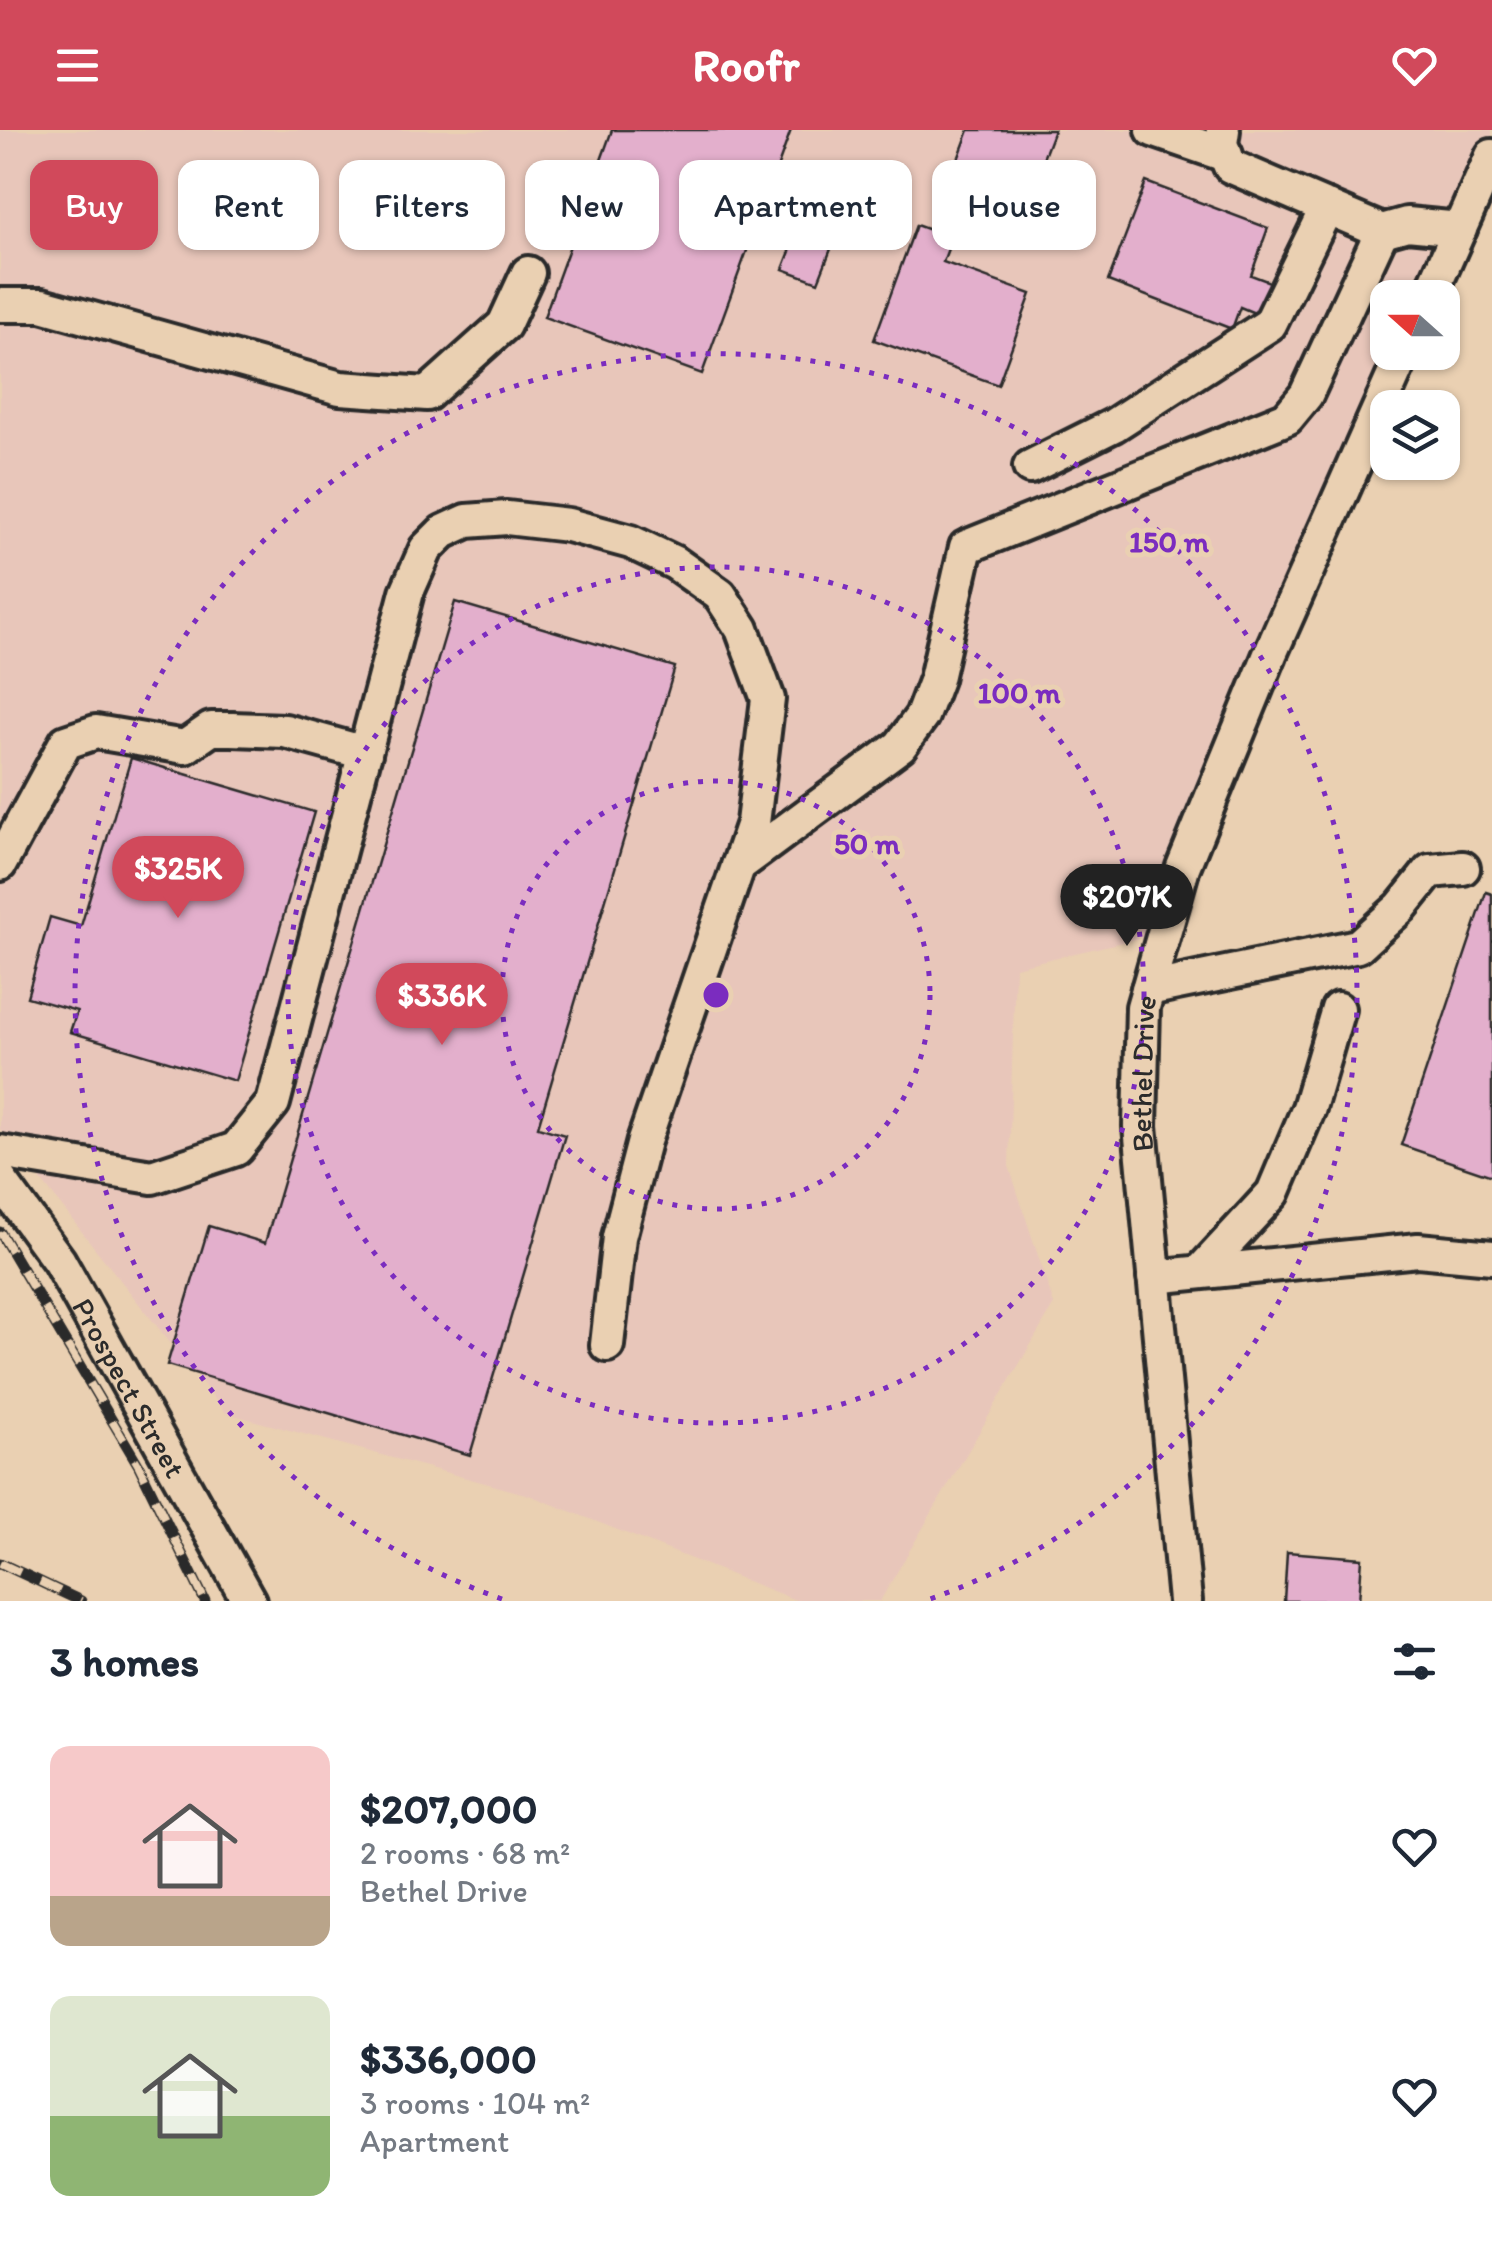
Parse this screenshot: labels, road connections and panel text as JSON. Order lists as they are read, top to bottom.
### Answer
{
  "streets": {
    "street": ["Bethel Drive", "Prospect Street"]
  },
  "north": "left",
  "page": {
    "header": "Roofr",
    "chip": [
      "Buy",
      "Rent",
      "Filters",
      "New",
      "Apartment",
      "House"
    ],
    "price": ["$325K", "$207K", "$336K"],
    "heading": "3 homes",
    "list": [
      {
        "name": "$207,000",
        "note": "2 rooms · 68 m² · Bethel Drive"
      },
      {
        "name": "$336,000",
        "note": "3 rooms · 104 m² · Apartment"
      }
    ]
  },
  "rings": ["150 m", "100 m", "50 m"]
}
